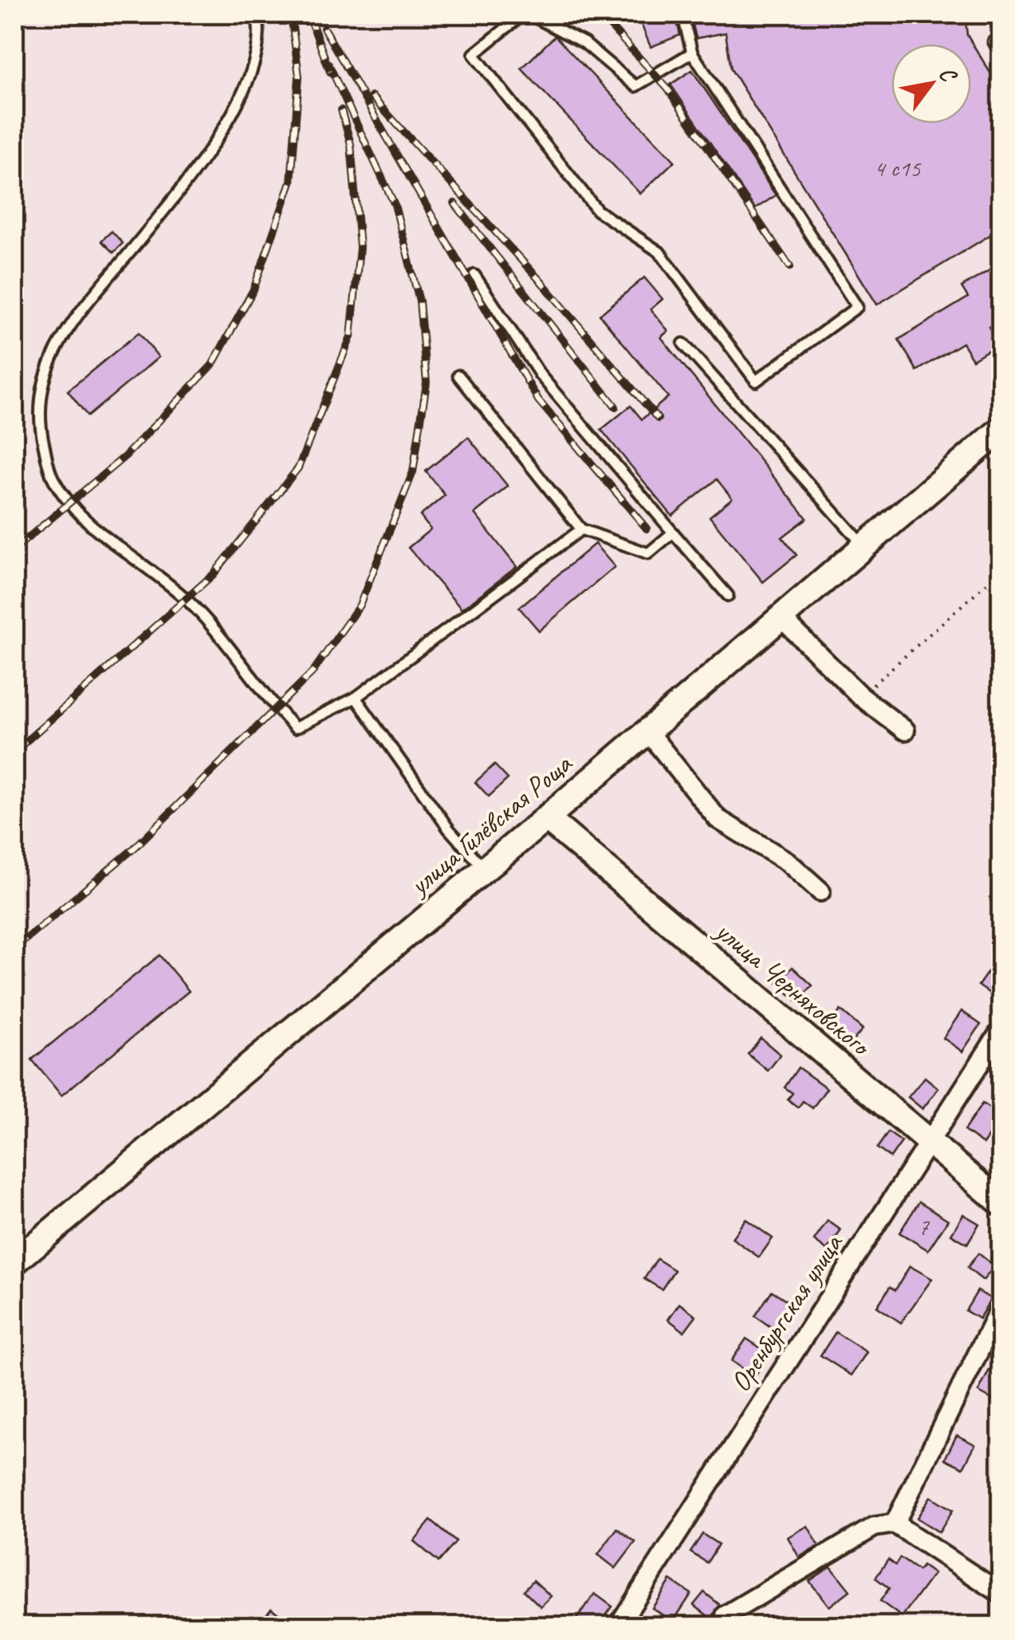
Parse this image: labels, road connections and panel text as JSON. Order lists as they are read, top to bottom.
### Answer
{
  "streets": {
    "street": ["улица Гилёвская Роща", "улица Черняховского", "Оренбургская улица"]
  },
  "crossings": [
    ["улица Гилёвская Роща", "улица Черняховского"],
    ["улица Черняховского", "Оренбургская улица"]
  ],
  "house_numbers": ["4 с15", "7"],
  "north": "top right"
}
